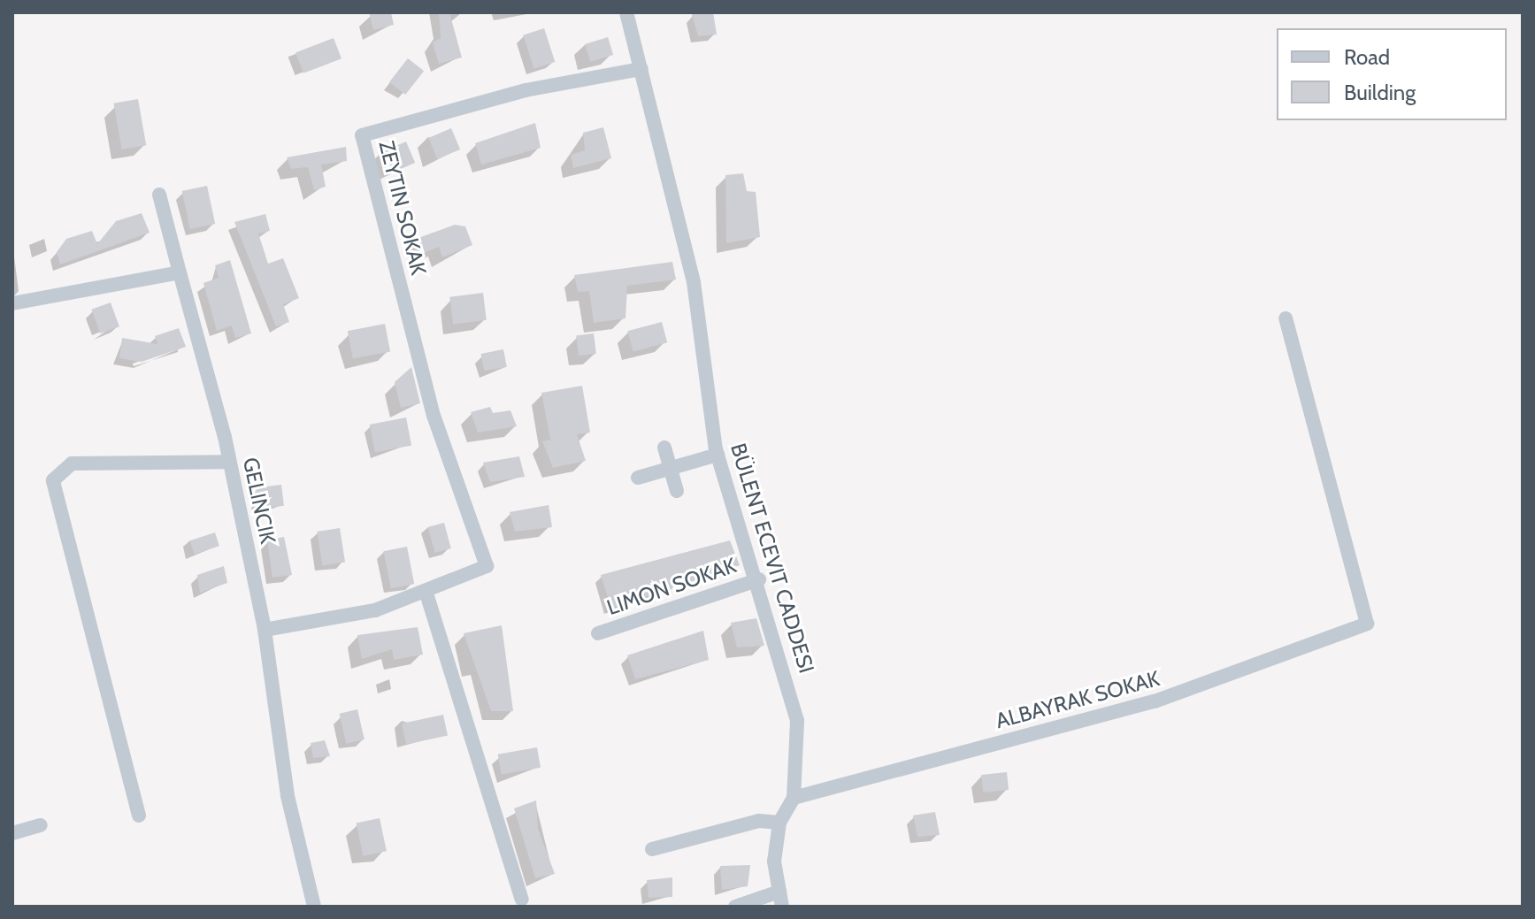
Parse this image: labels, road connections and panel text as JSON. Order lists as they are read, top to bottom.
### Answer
{
  "streets": {
    "street": [
      "ZEYTIN SOKAK",
      "GELINCIK",
      "BÜLENT ECEVIT CADDESI",
      "LIMON SOKAK",
      "ALBAYRAK SOKAK"
    ]
  },
  "crossings": [
    ["ZEYTIN SOKAK", "BÜLENT ECEVIT CADDESI"],
    ["BÜLENT ECEVIT CADDESI", "LIMON SOKAK"],
    ["BÜLENT ECEVIT CADDESI", "ALBAYRAK SOKAK"]
  ],
  "legend": ["Road", "Building"]
}
